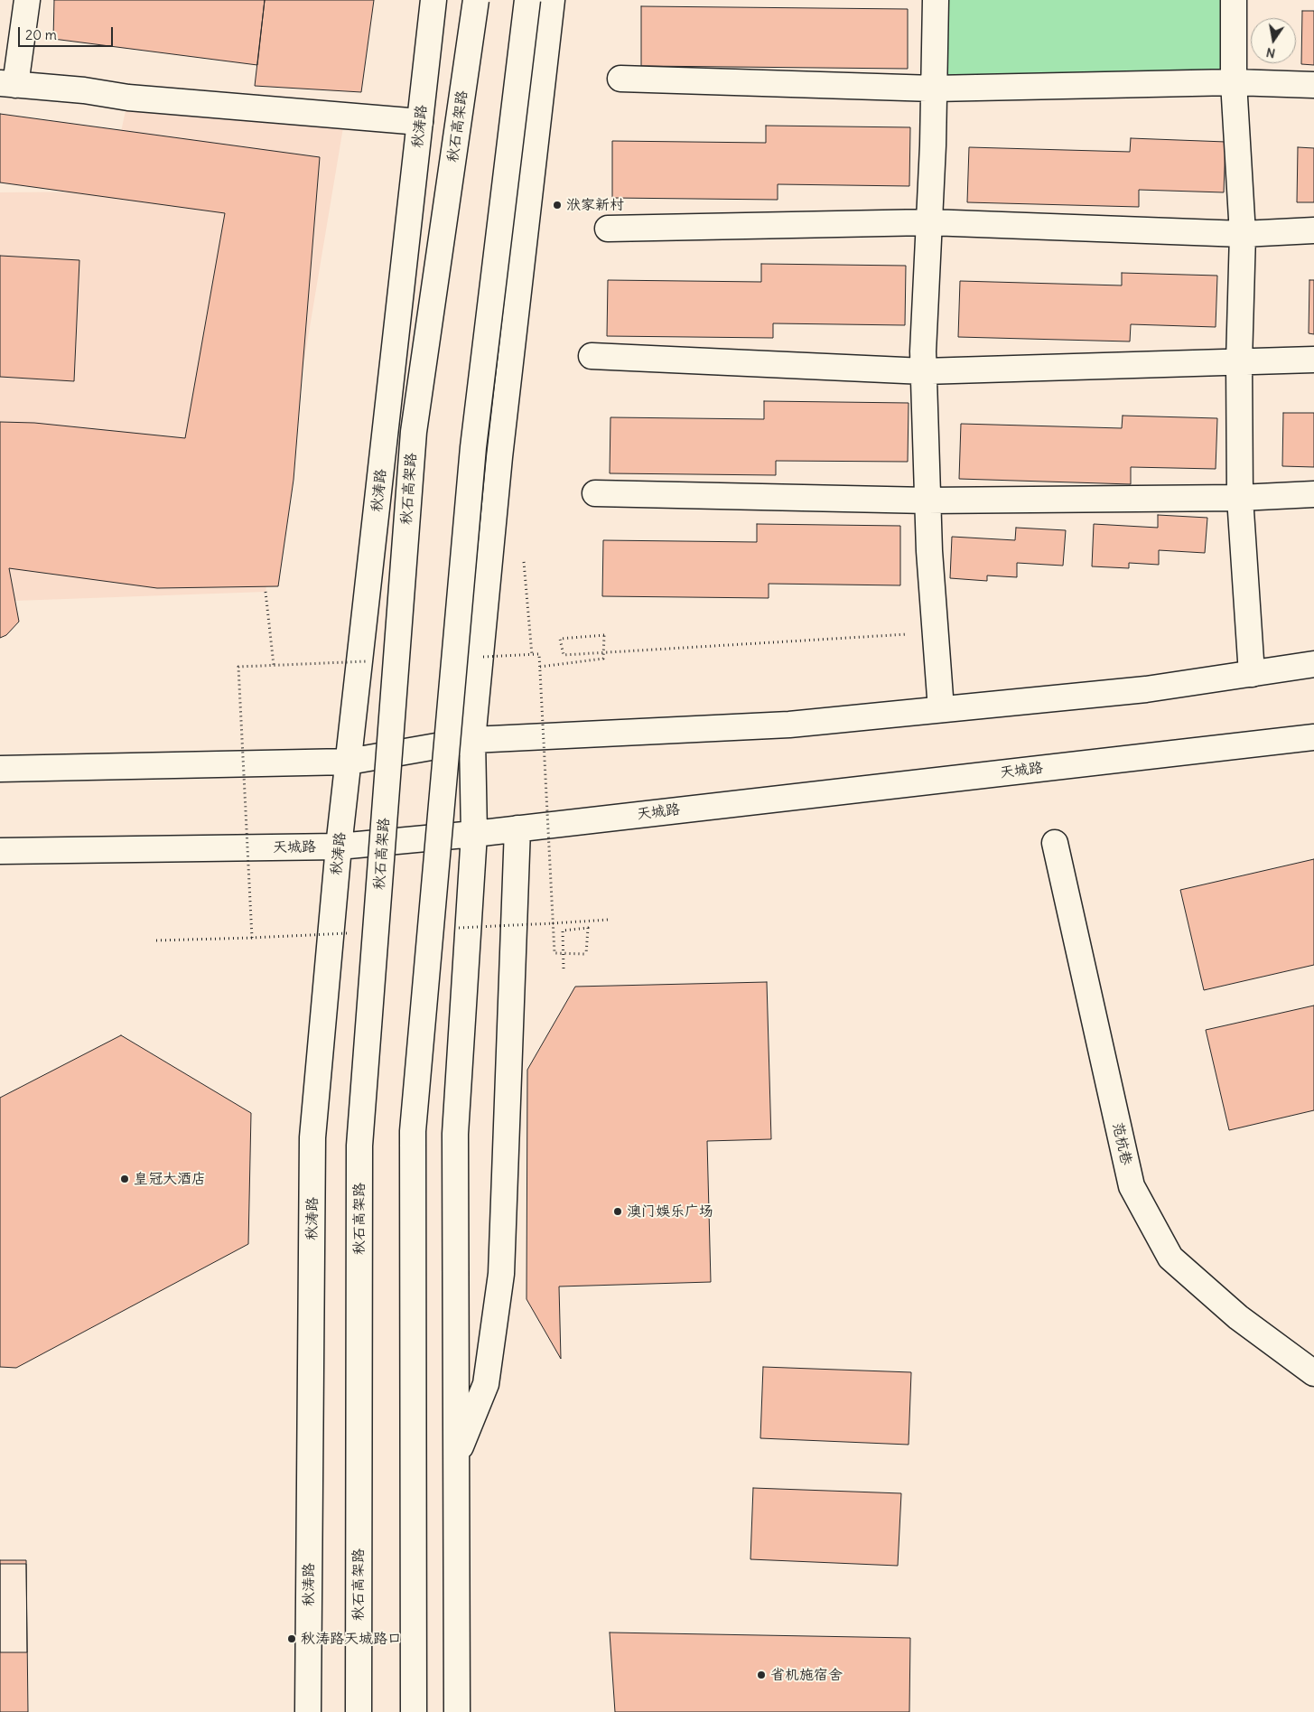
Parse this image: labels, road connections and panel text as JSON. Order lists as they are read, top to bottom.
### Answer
{
  "streets": {
    "main road": [
      "秋涛路",
      "秋石高架路",
      "天城路",
      "范杭巷"
    ]
  },
  "crossings": [
    ["秋涛路", "天城路"]
  ],
  "places": [
    "洑家新村",
    "皇冠大酒店",
    "澳门娱乐广场",
    "秋涛路天城路口",
    "省机施宿舍"
  ],
  "scale_bar": "20 m",
  "north": "bottom"
}
